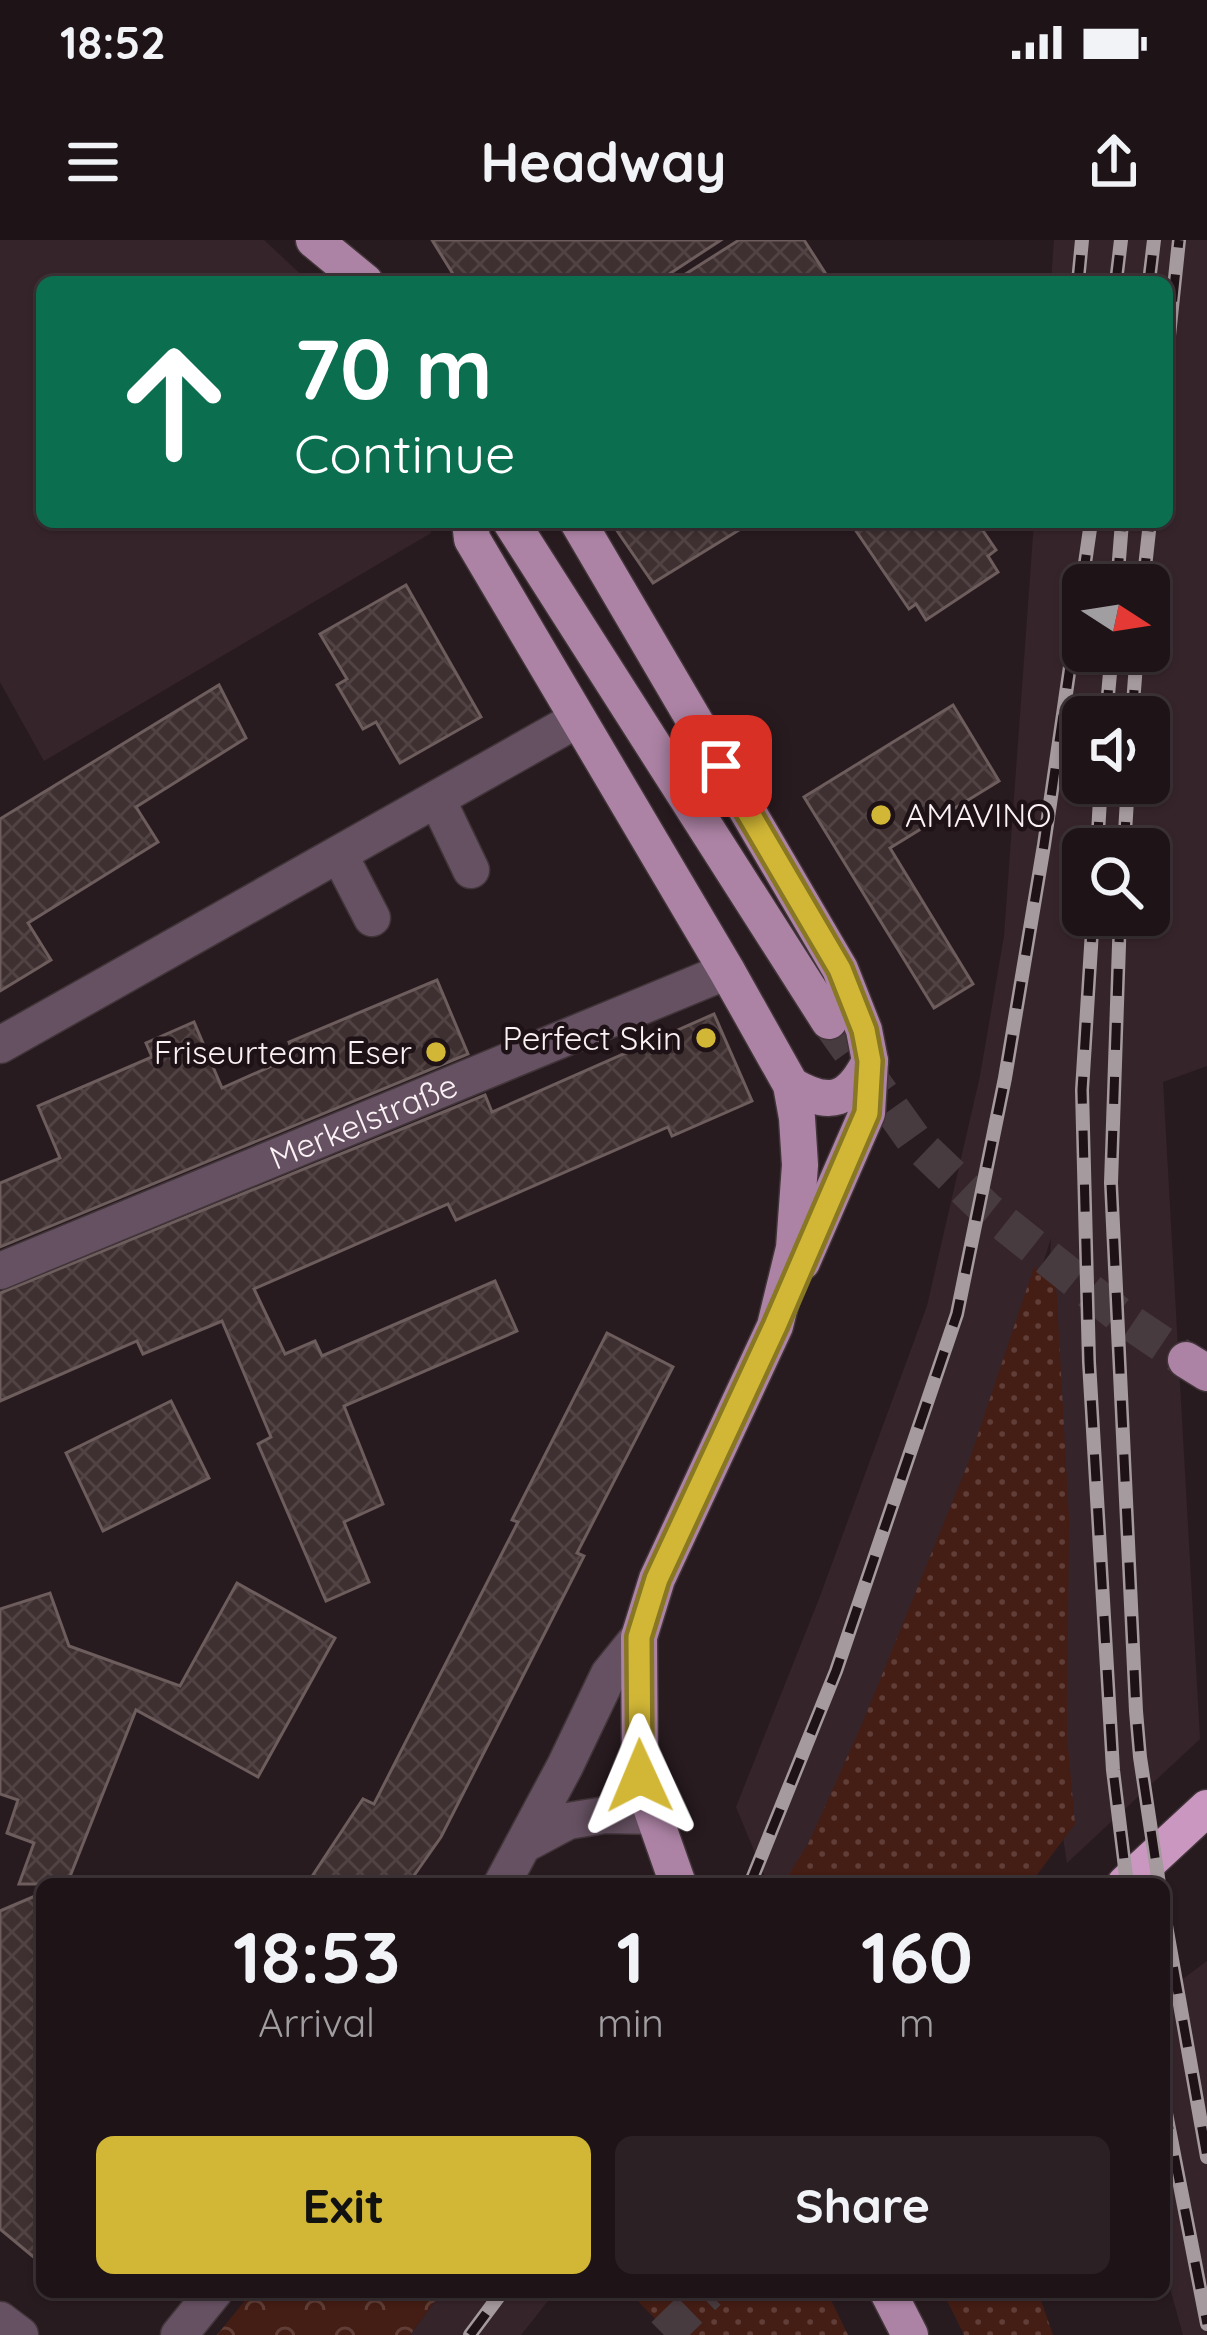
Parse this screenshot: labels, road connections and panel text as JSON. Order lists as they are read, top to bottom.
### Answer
{
  "streets": {
    "street": ["Merkelstraße"]
  },
  "places": ["AMAVINO", "Perfect Skin", "Friseurteam Eser"],
  "north": "right",
  "page": {
    "status": "18:52",
    "header": "Headway",
    "turn": ["70 m", "Continue"],
    "eta": [
      "18:53",
      "Arrival",
      "1",
      "min",
      "160",
      "m"
    ],
    "buttons": ["Exit", "Share"]
  }
}
